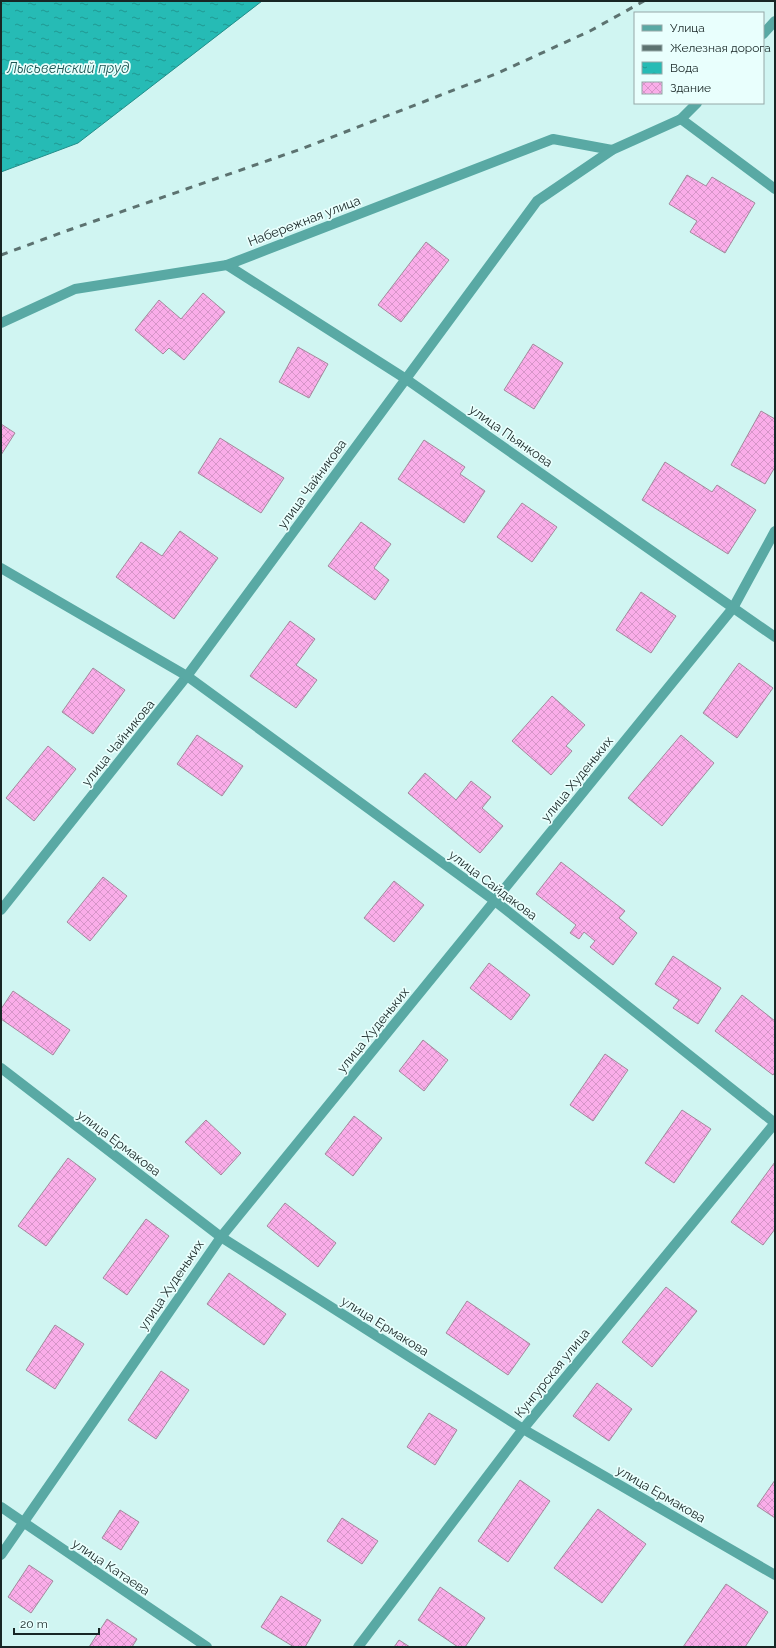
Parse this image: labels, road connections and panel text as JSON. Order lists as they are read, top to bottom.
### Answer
{
  "streets": {
    "street": [
      "Набережная улица",
      "улица Пьянкова",
      "улица Чайникова",
      "улица Худеньких",
      "улица Сайдакова",
      "улица Ермакова",
      "Кунгурская улица",
      "улица Катаева"
    ]
  },
  "crossings": [
    ["Набережная улица", "улица Пьянкова"],
    ["Набережная улица", "улица Чайникова"],
    ["улица Пьянкова", "улица Чайникова"],
    ["улица Пьянкова", "улица Худеньких"],
    ["улица Чайникова", "улица Сайдакова"],
    ["улица Худеньких", "улица Сайдакова"],
    ["улица Худеньких", "улица Ермакова"],
    ["улица Худеньких", "улица Катаева"],
    ["улица Сайдакова", "Кунгурская улица"],
    ["улица Ермакова", "Кунгурская улица"]
  ],
  "water": ["Лысьвенский пруд"],
  "legend": [
    "Улица",
    "Железная дорога",
    "Вода",
    "Здание"
  ],
  "scale_bar": "20 m"
}
